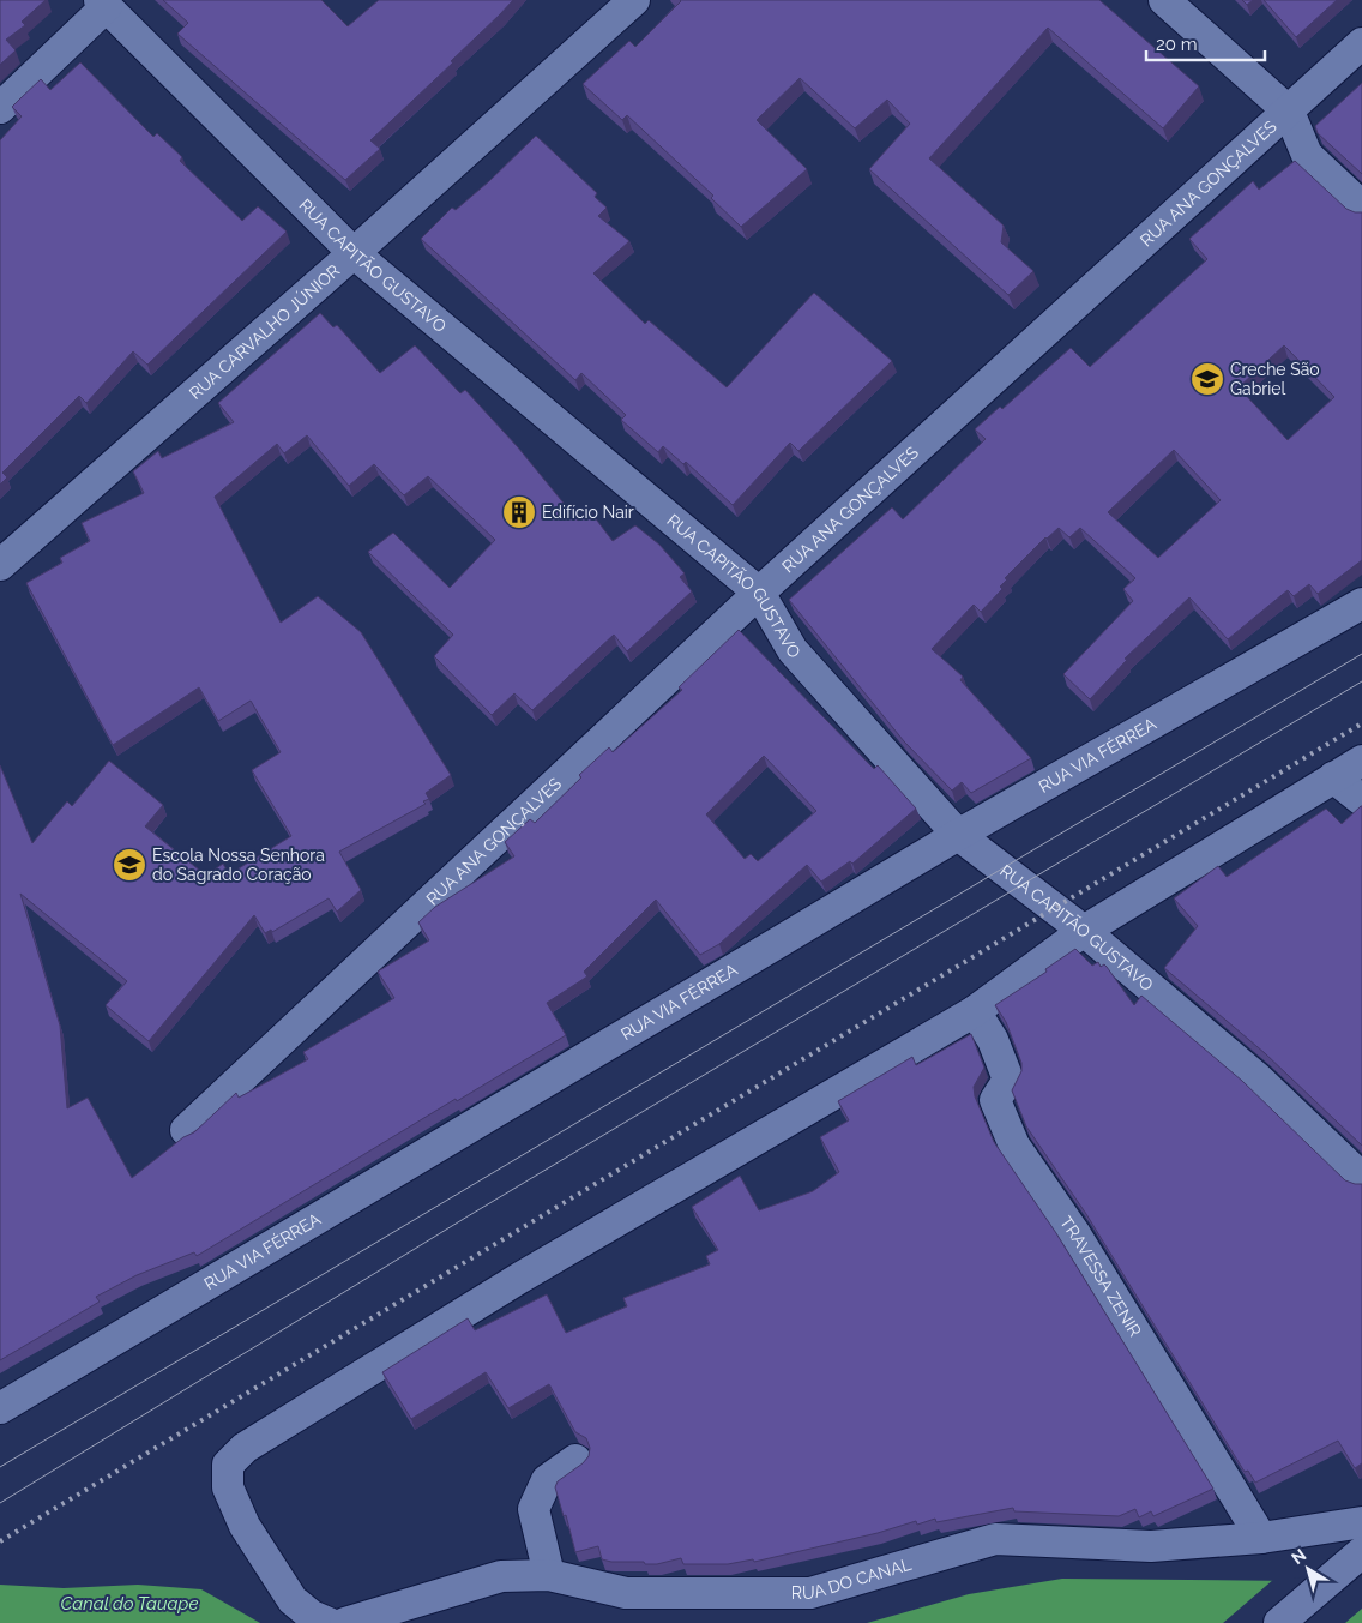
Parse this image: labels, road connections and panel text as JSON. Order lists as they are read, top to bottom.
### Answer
{
  "streets": {
    "street": [
      "RUA ANA GONÇALVES",
      "RUA CAPITÃO GUSTAVO",
      "RUA CARVALHO JÚNIOR",
      "RUA VIA FÉRREA",
      "TRAVESSA ZENIR",
      "RUA DO CANAL"
    ]
  },
  "crossings": [
    ["RUA ANA GONÇALVES", "RUA CAPITÃO GUSTAVO"],
    ["RUA CAPITÃO GUSTAVO", "RUA CARVALHO JÚNIOR"],
    ["RUA CAPITÃO GUSTAVO", "RUA VIA FÉRREA"],
    ["TRAVESSA ZENIR", "RUA DO CANAL"]
  ],
  "water": ["Canal do Tauape"],
  "places": {
    "school or university": ["Creche São Gabriel", "Escola Nossa Senhora do Sagrado Coração"],
    "building": ["Edifício Nair"]
  },
  "scale_bar": "20 m",
  "north": "top left"
}
